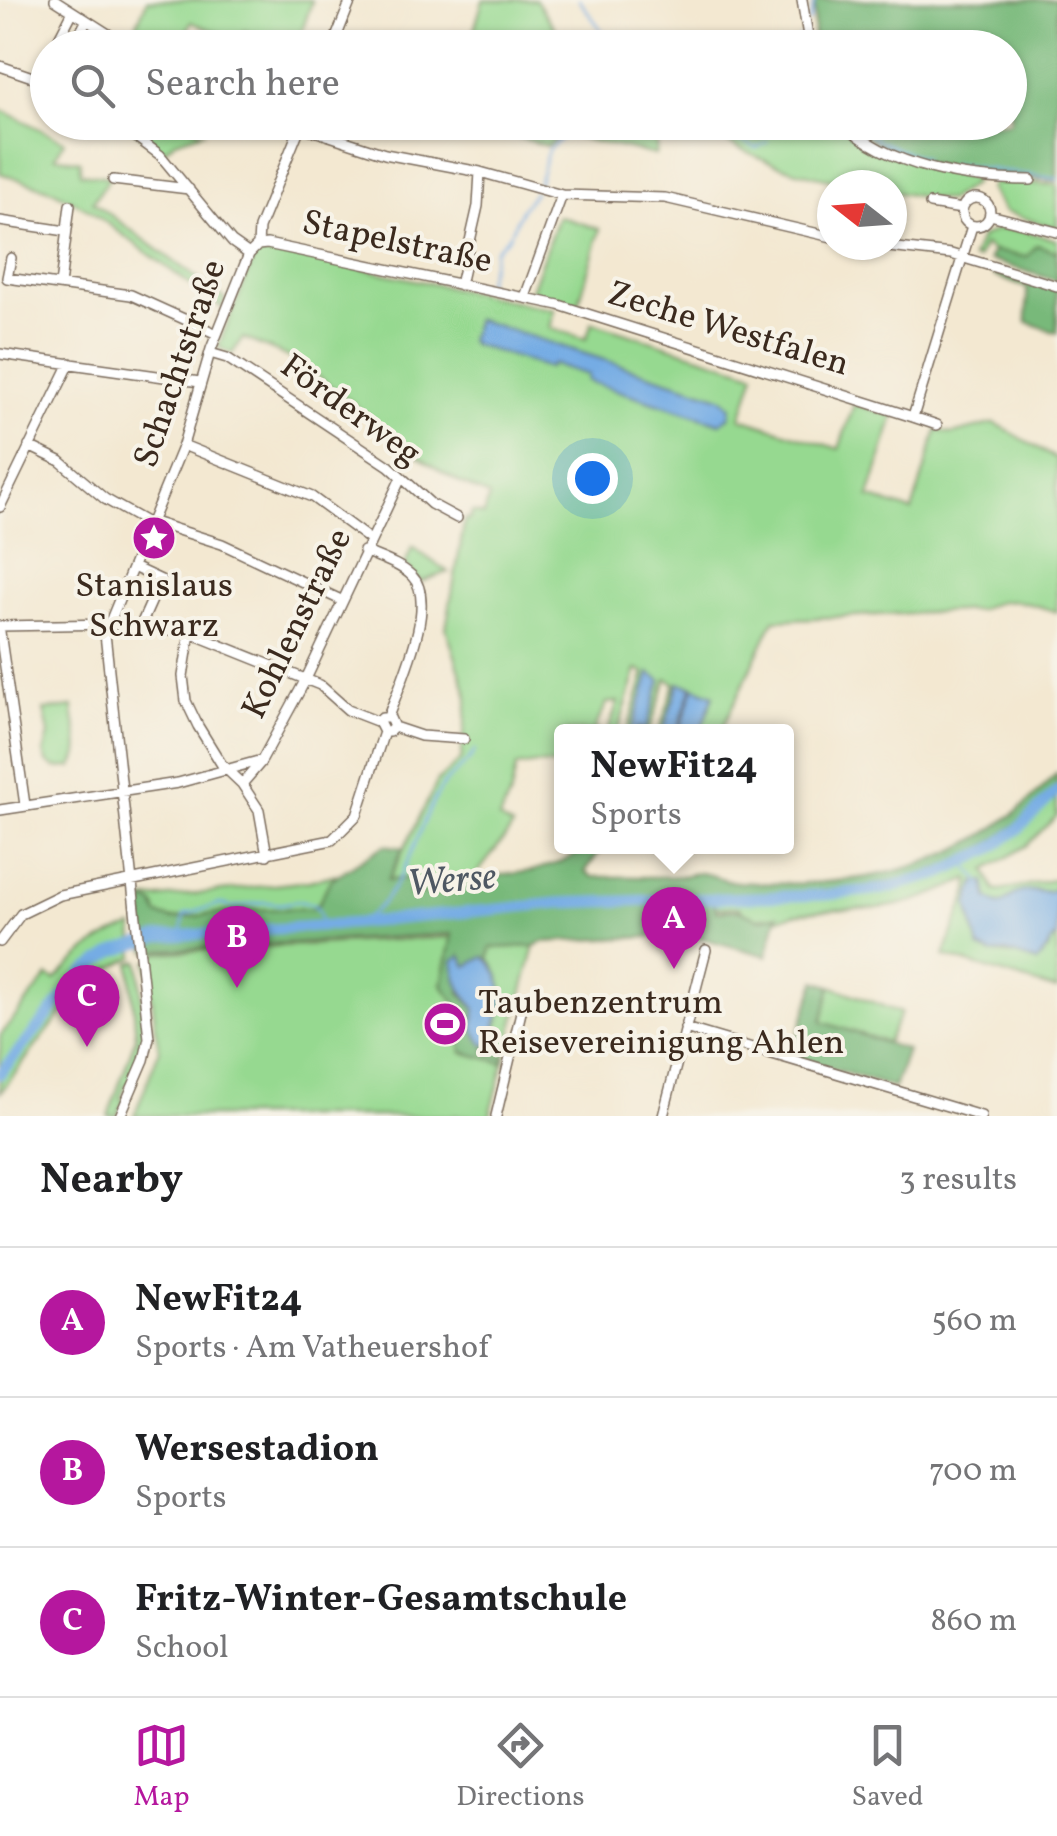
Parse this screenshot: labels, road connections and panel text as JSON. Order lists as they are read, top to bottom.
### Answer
{
  "streets": {
    "street": [
      "Stapelstraße",
      "Zeche Westfalen",
      "Schachtstraße",
      "Förderweg",
      "Kohlenstraße"
    ]
  },
  "crossings": [
    ["Stapelstraße", "Zeche Westfalen"],
    ["Stapelstraße", "Schachtstraße"],
    ["Schachtstraße", "Förderweg"],
    ["Förderweg", "Kohlenstraße"]
  ],
  "water": ["Werse"],
  "places": {
    "place": ["Stanislaus Schwarz"],
    "sports": ["Taubenzentrum Reisevereinigung Ahlen"]
  },
  "north": "left",
  "page": {
    "search": "Search here",
    "popup": ["NewFit24", "Sports"],
    "pins": ["A", "B", "C"],
    "heading": ["Nearby", "3 results"],
    "list": [
      {
        "mark": "A",
        "name": "NewFit24",
        "note": "Sports · Am Vatheuershof",
        "value": "560 m"
      },
      {
        "mark": "B",
        "name": "Wersestadion",
        "note": "Sports",
        "value": "700 m"
      },
      {
        "mark": "C",
        "name": "Fritz-Winter-Gesamtschule",
        "note": "School",
        "value": "860 m"
      }
    ],
    "nav": ["Map", "Directions", "Saved"]
  }
}
